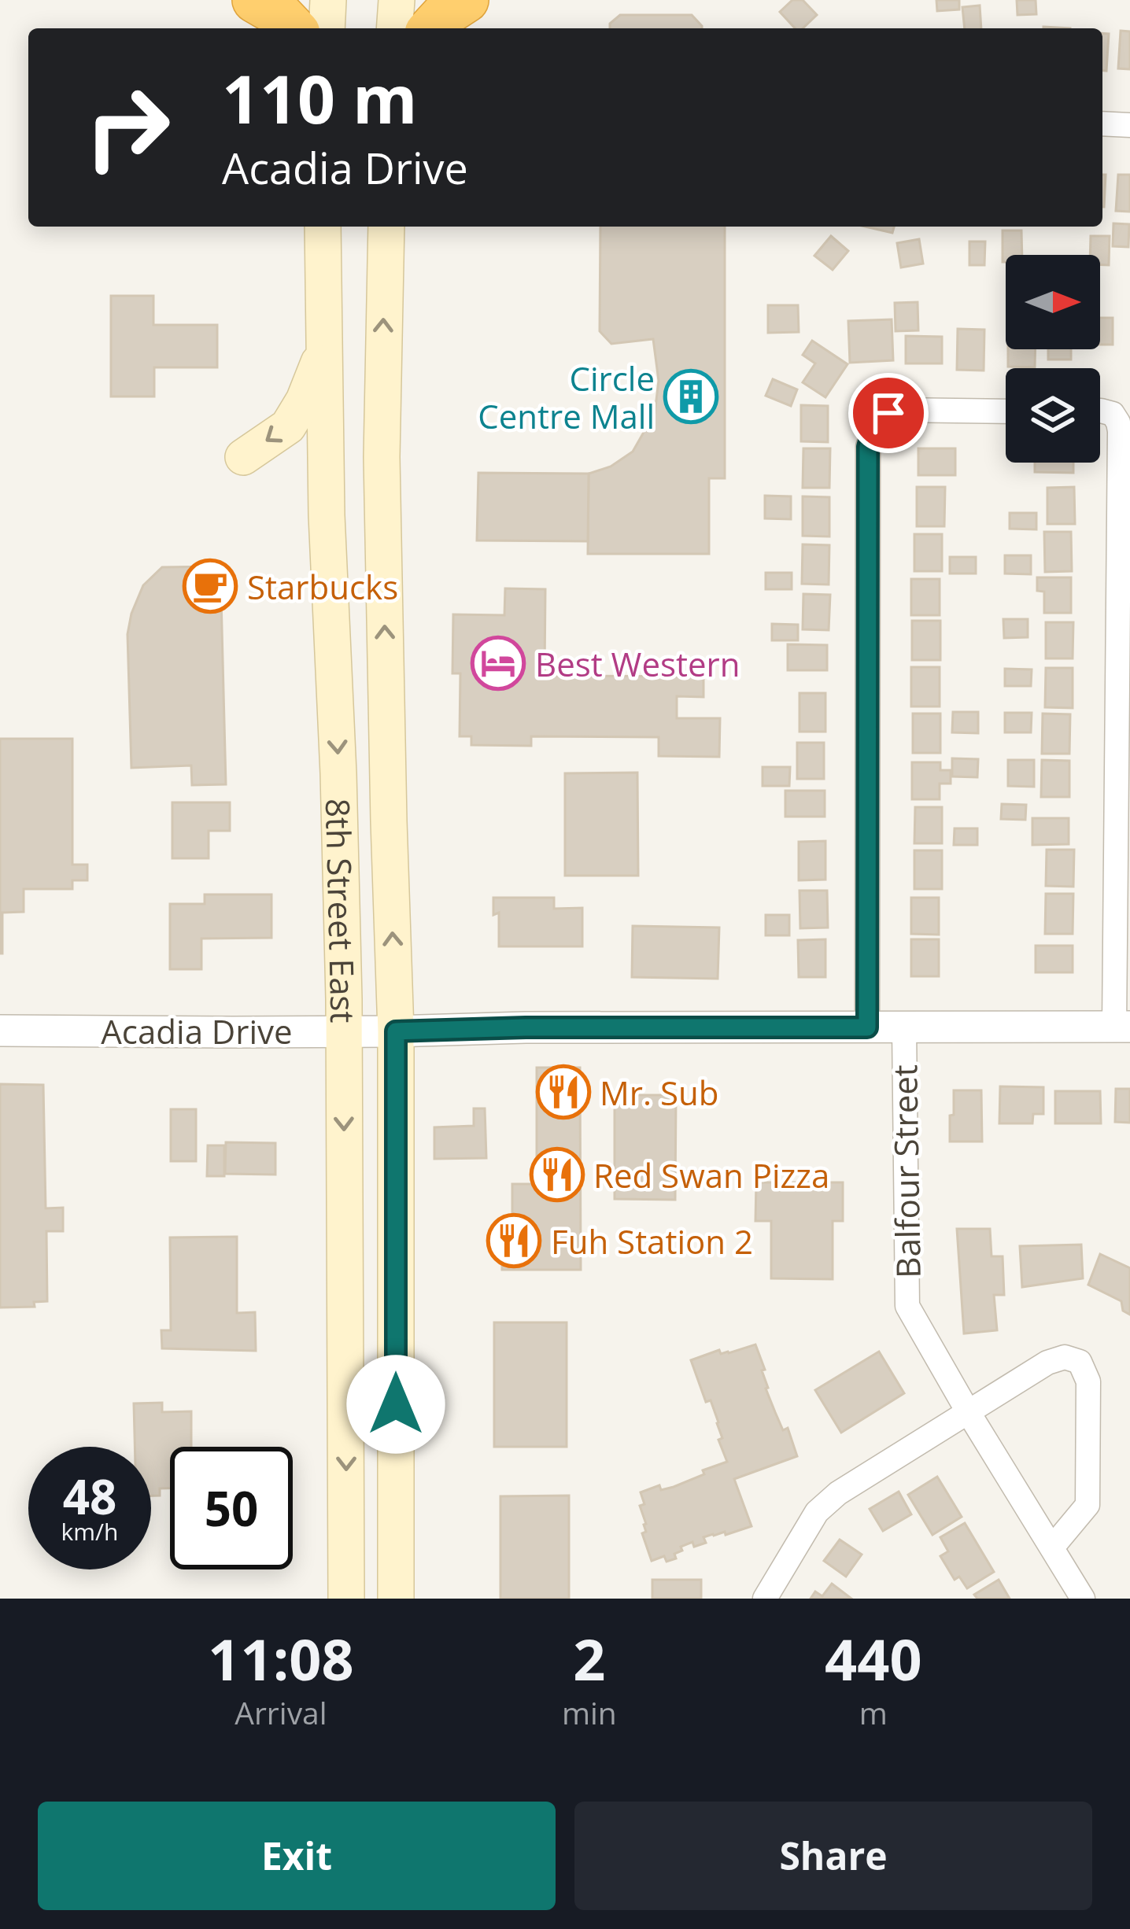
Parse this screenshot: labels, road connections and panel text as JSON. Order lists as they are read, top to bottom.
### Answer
{
  "streets": {
    "main road": ["8th Street East"],
    "street": ["Acadia Drive", "Balfour Street"]
  },
  "crossings": [
    ["8th Street East", "Acadia Drive"],
    ["Acadia Drive", "Balfour Street"]
  ],
  "places": {
    "building": ["Circle Centre Mall"],
    "cafe": ["Starbucks"],
    "hotel": ["Best Western"],
    "restaurant": ["Mr. Sub", "Red Swan Pizza", "Fuh Station 2"]
  },
  "north": "right",
  "page": {
    "turn": ["110 m", "Acadia Drive"],
    "speed": "48 km/h",
    "limit": "50",
    "eta": [
      "11:08",
      "Arrival",
      "2",
      "min",
      "440",
      "m"
    ],
    "buttons": ["Exit", "Share"]
  }
}
